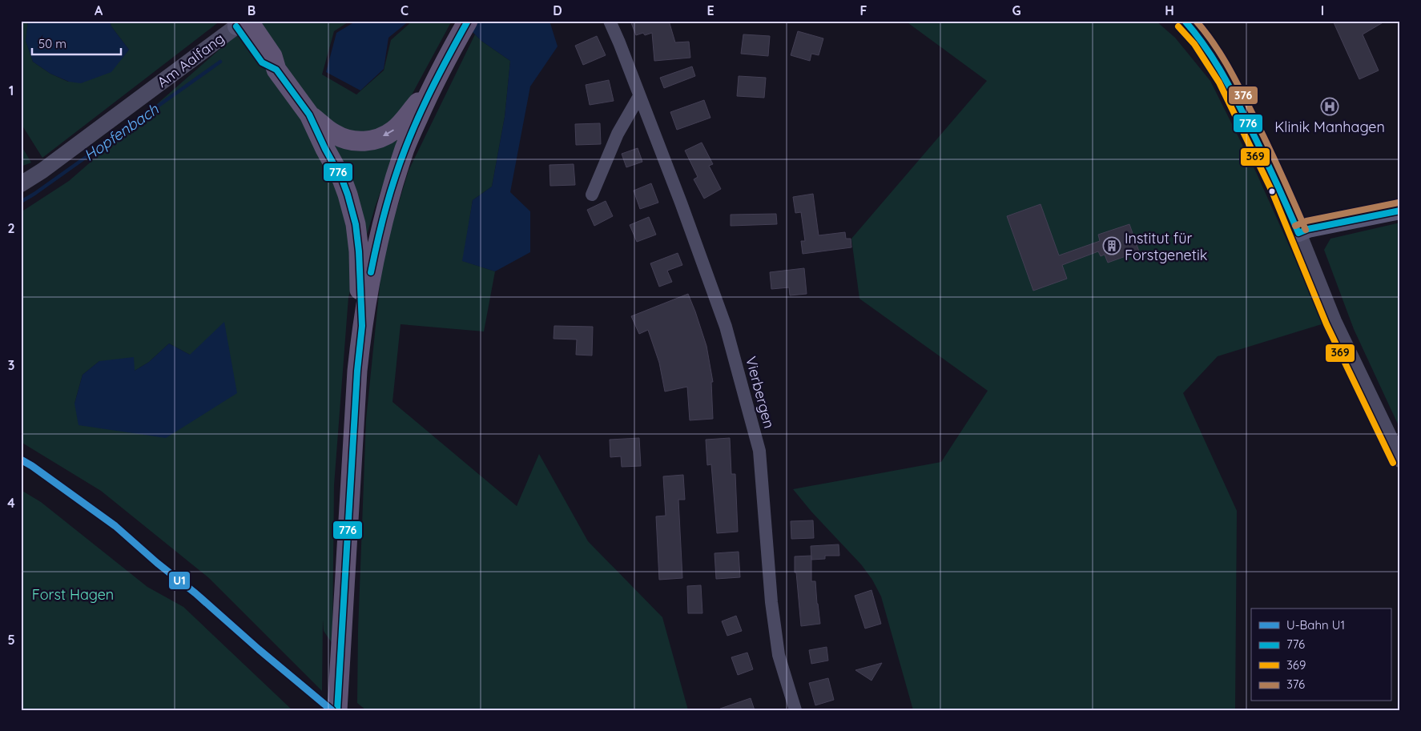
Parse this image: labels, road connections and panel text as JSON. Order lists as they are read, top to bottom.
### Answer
{
  "streets": {
    "street": ["Am Aalfang", "Vierbergen"]
  },
  "water": ["Hopfenbach"],
  "parks": ["Forst Hagen"],
  "places": {
    "hospital": ["Klinik Manhagen"],
    "building": ["Institut für Forstgenetik"]
  },
  "lines": [
    "transit line 776",
    "transit line 376",
    "transit line 369",
    "metro line U1"
  ],
  "legend": [
    "U-Bahn U1",
    "776",
    "369",
    "376"
  ],
  "scale_bar": "50 m",
  "grid": {
    "columns": [
      "A",
      "B",
      "C",
      "D",
      "E",
      "F",
      "G",
      "H",
      "I"
    ],
    "rows": [
      "1",
      "2",
      "3",
      "4",
      "5"
    ]
  }
}
